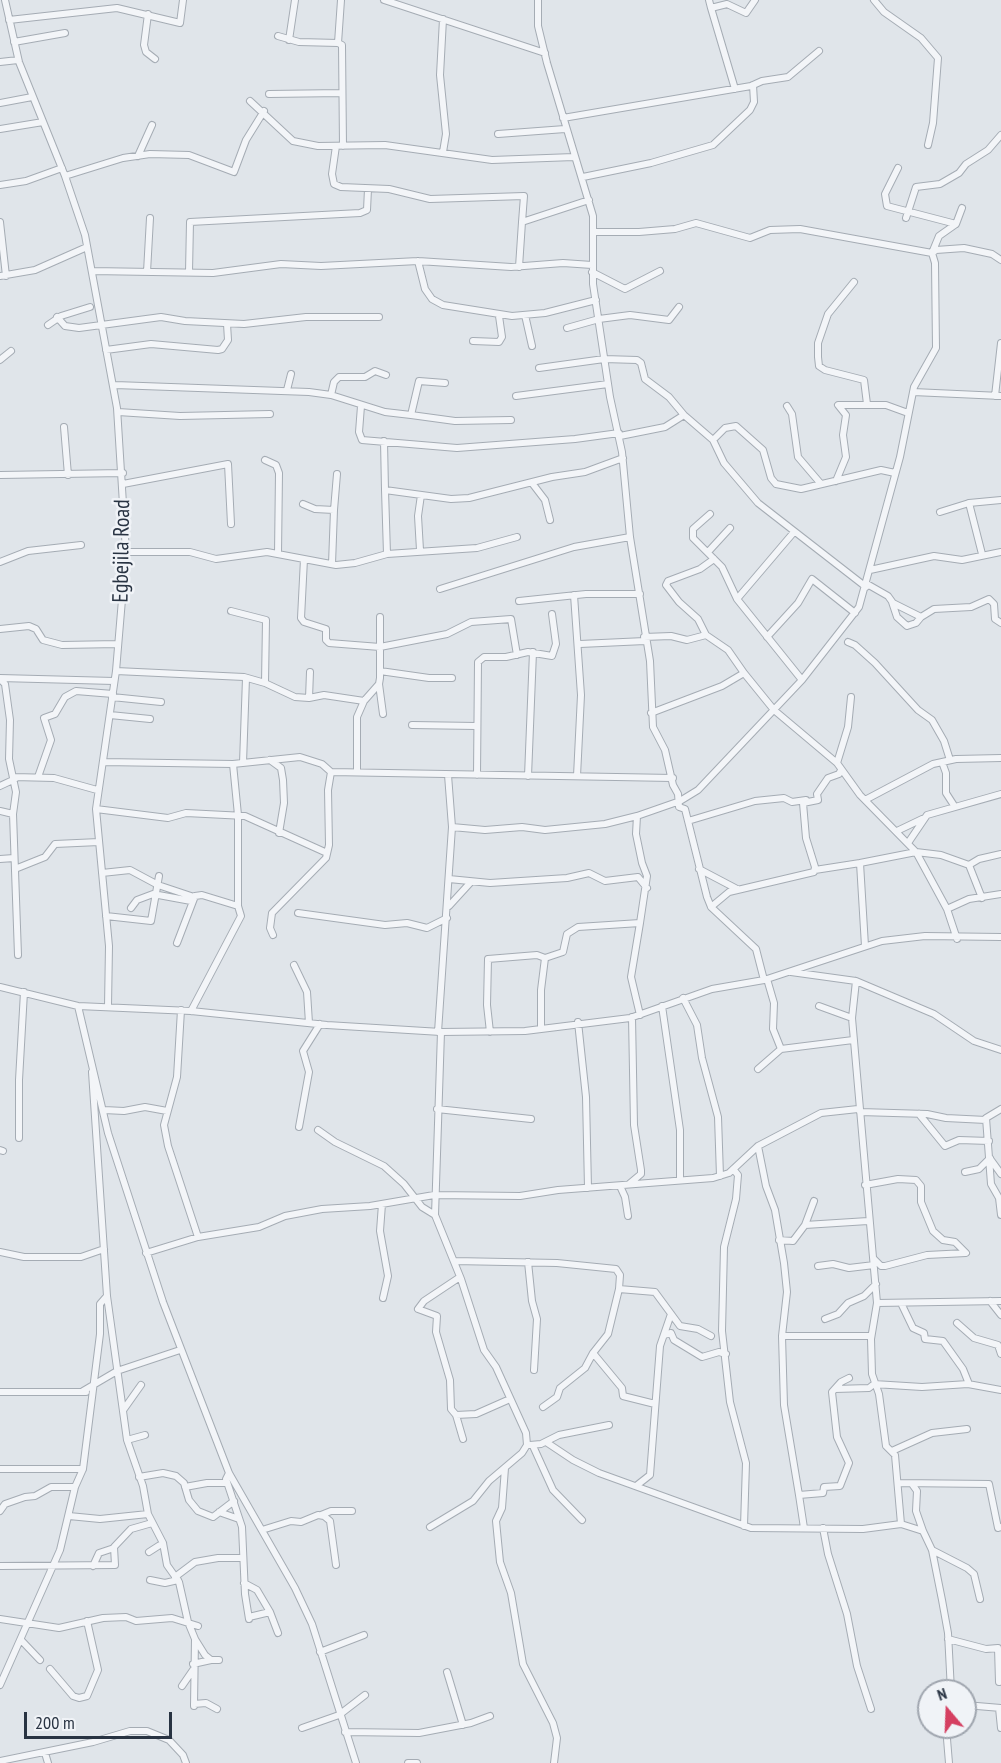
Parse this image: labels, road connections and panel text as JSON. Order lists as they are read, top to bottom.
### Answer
{
  "streets": {
    "street": ["Egbejila Road"]
  },
  "scale_bar": "200 m",
  "north": "top"
}
